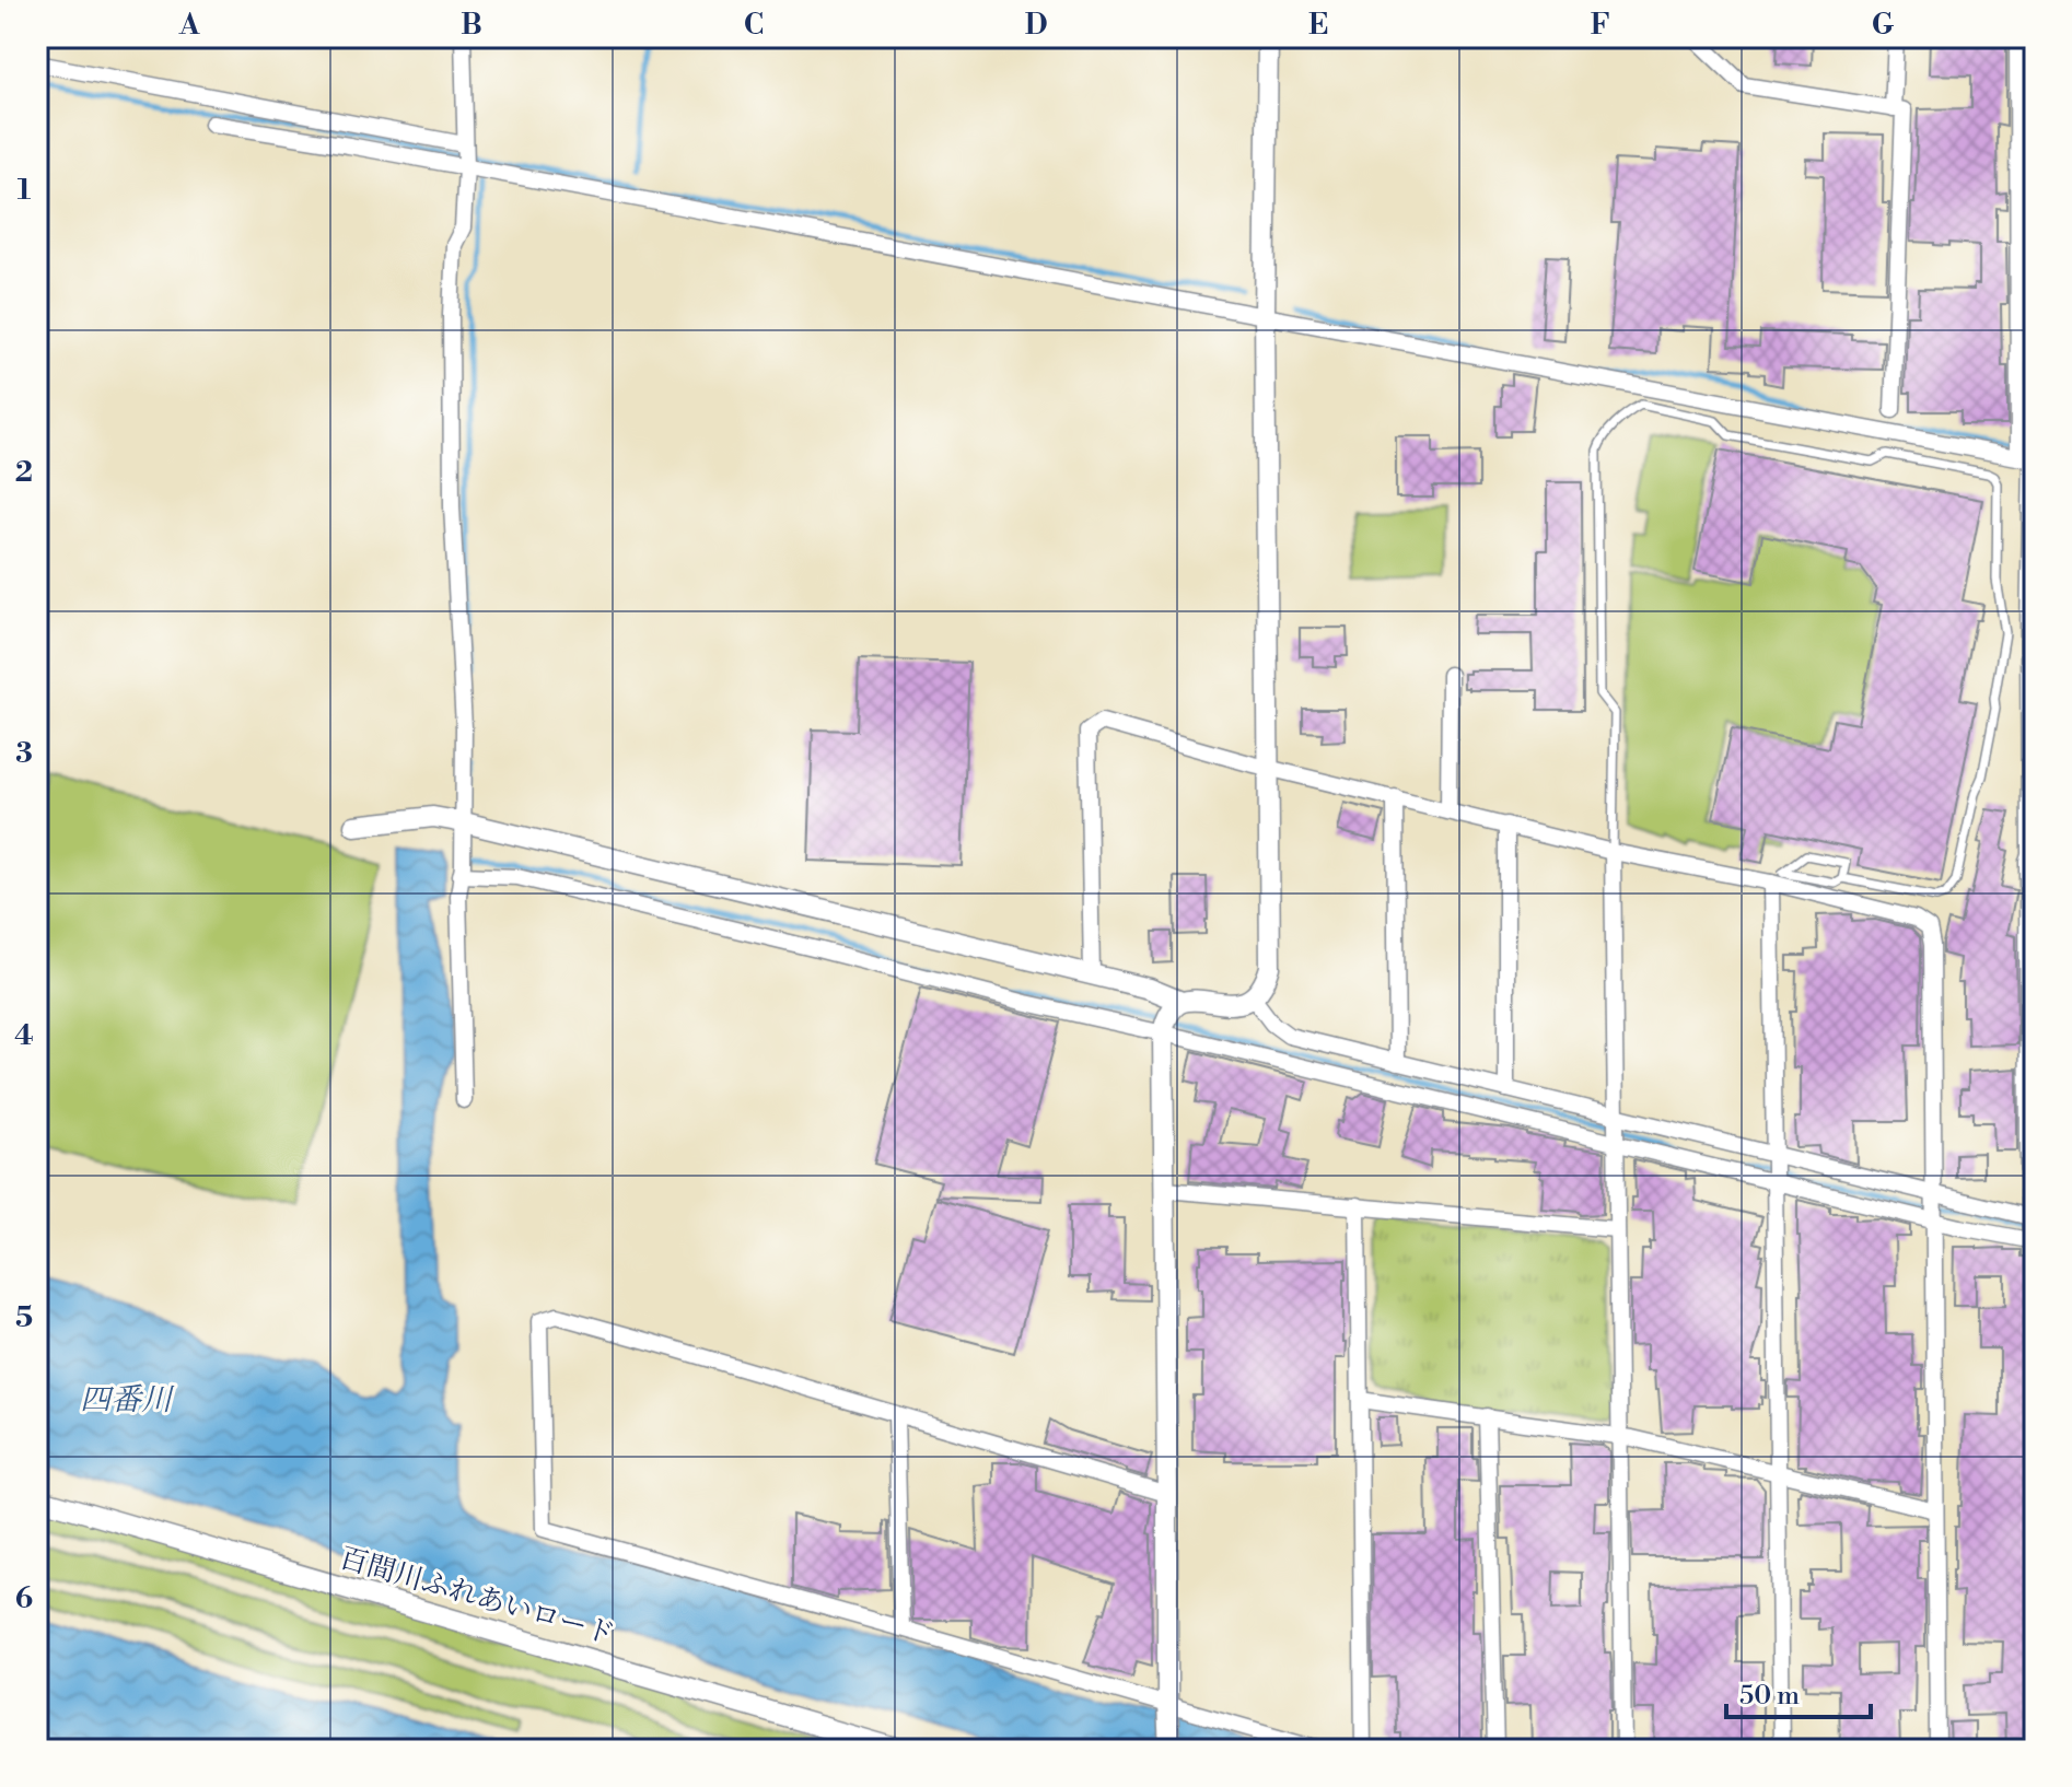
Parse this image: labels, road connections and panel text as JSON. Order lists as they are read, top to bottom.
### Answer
{
  "streets": {
    "street": ["百間川ふれあいロード"]
  },
  "water": ["四番川"],
  "scale_bar": "50 m",
  "grid": {
    "columns": [
      "A",
      "B",
      "C",
      "D",
      "E",
      "F",
      "G"
    ],
    "rows": [
      "1",
      "2",
      "3",
      "4",
      "5",
      "6"
    ]
  }
}
